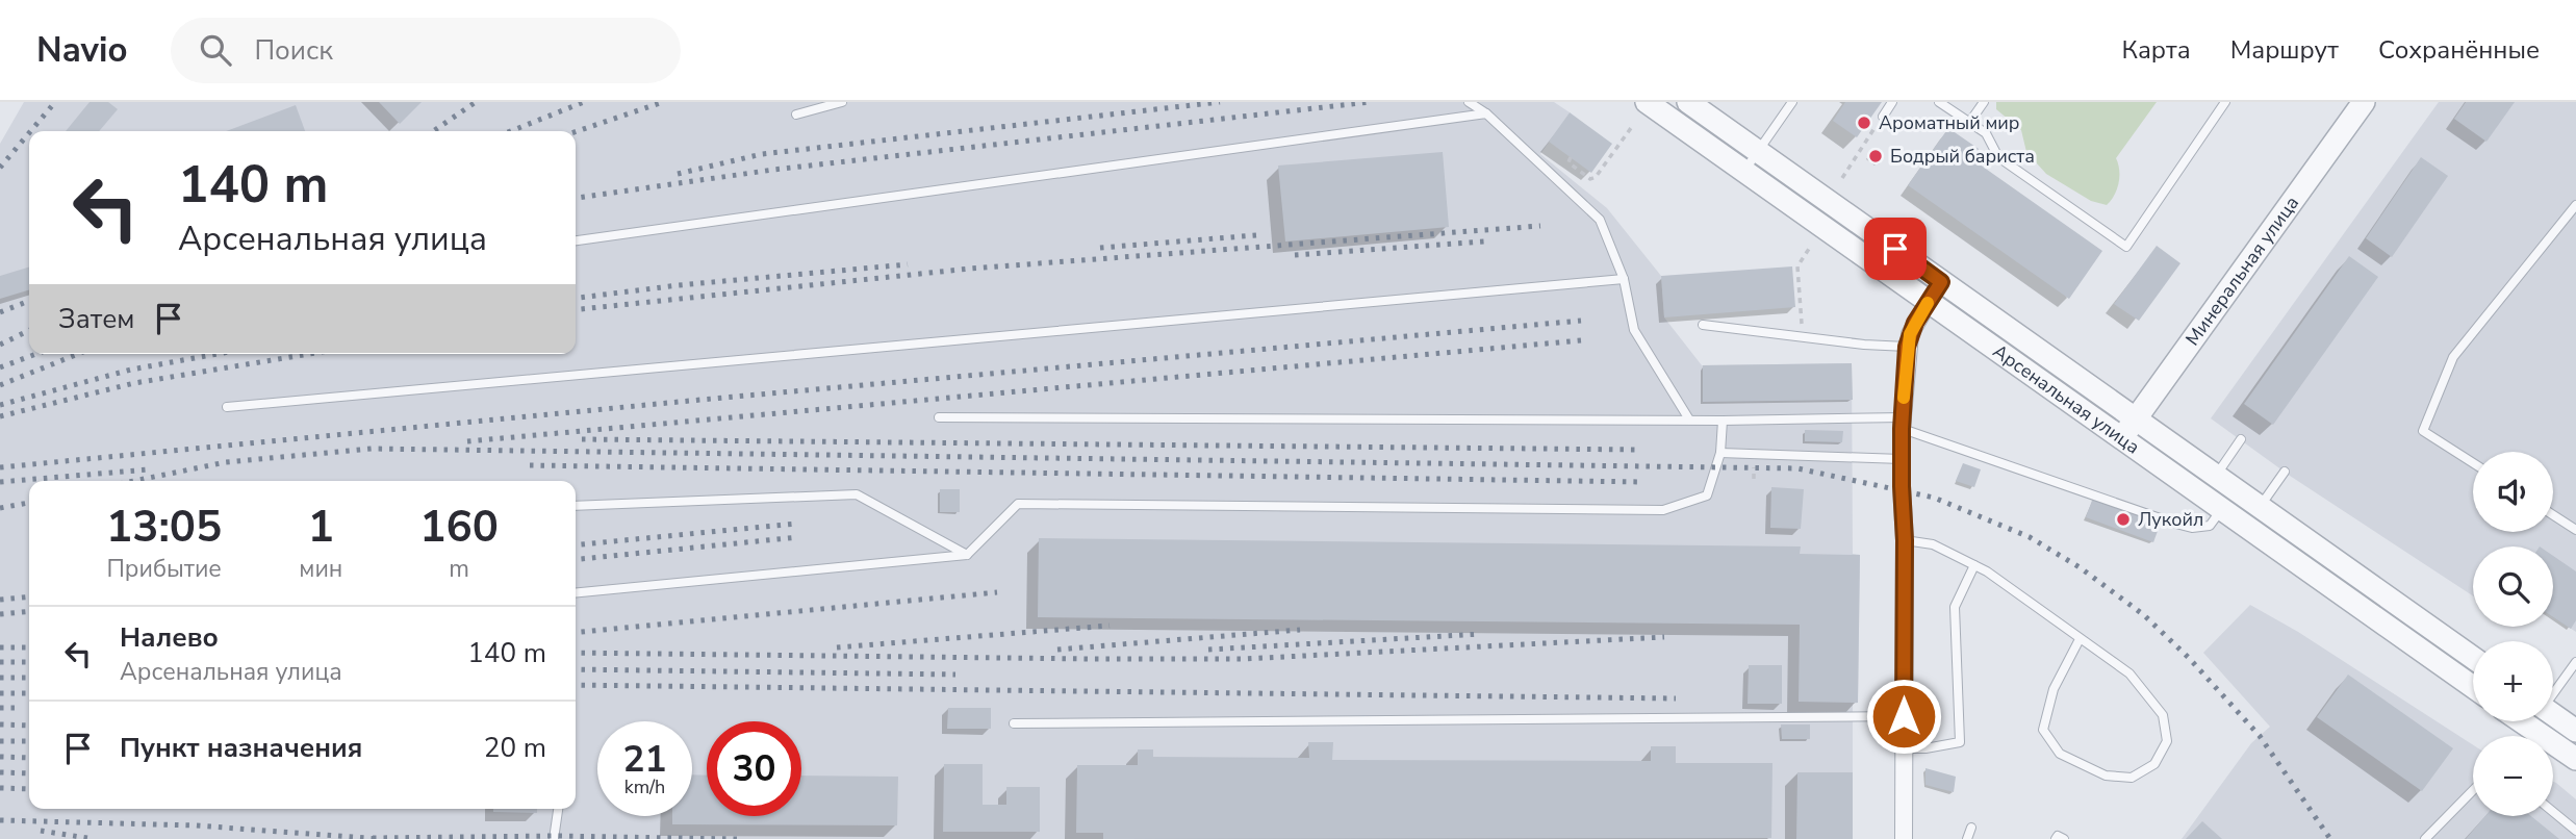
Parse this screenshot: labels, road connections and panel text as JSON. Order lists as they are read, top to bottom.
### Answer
{
  "streets": {
    "street": ["Минеральная улица", "Арсенальная улица"]
  },
  "crossings": [
    ["Минеральная улица", "Арсенальная улица"]
  ],
  "places": ["Ароматный мир", "Бодрый бариста", "Лукойл"],
  "page": {
    "header": "Navio",
    "search": "Поиск",
    "nav": ["Карта", "Маршрут", "Сохранённые"],
    "turn": ["140 m", "Арсенальная улица"],
    "then": "Затем",
    "map_buttons": ["+", "−"],
    "eta": [
      "13:05",
      "Прибытие",
      "1",
      "мин",
      "160",
      "m"
    ],
    "list": [
      {
        "name": "Налево",
        "note": "Арсенальная улица",
        "value": "140 m"
      },
      {
        "name": "Пункт назначения",
        "value": "20 m"
      }
    ],
    "speed": "21 km/h",
    "limit": "30"
  }
}
